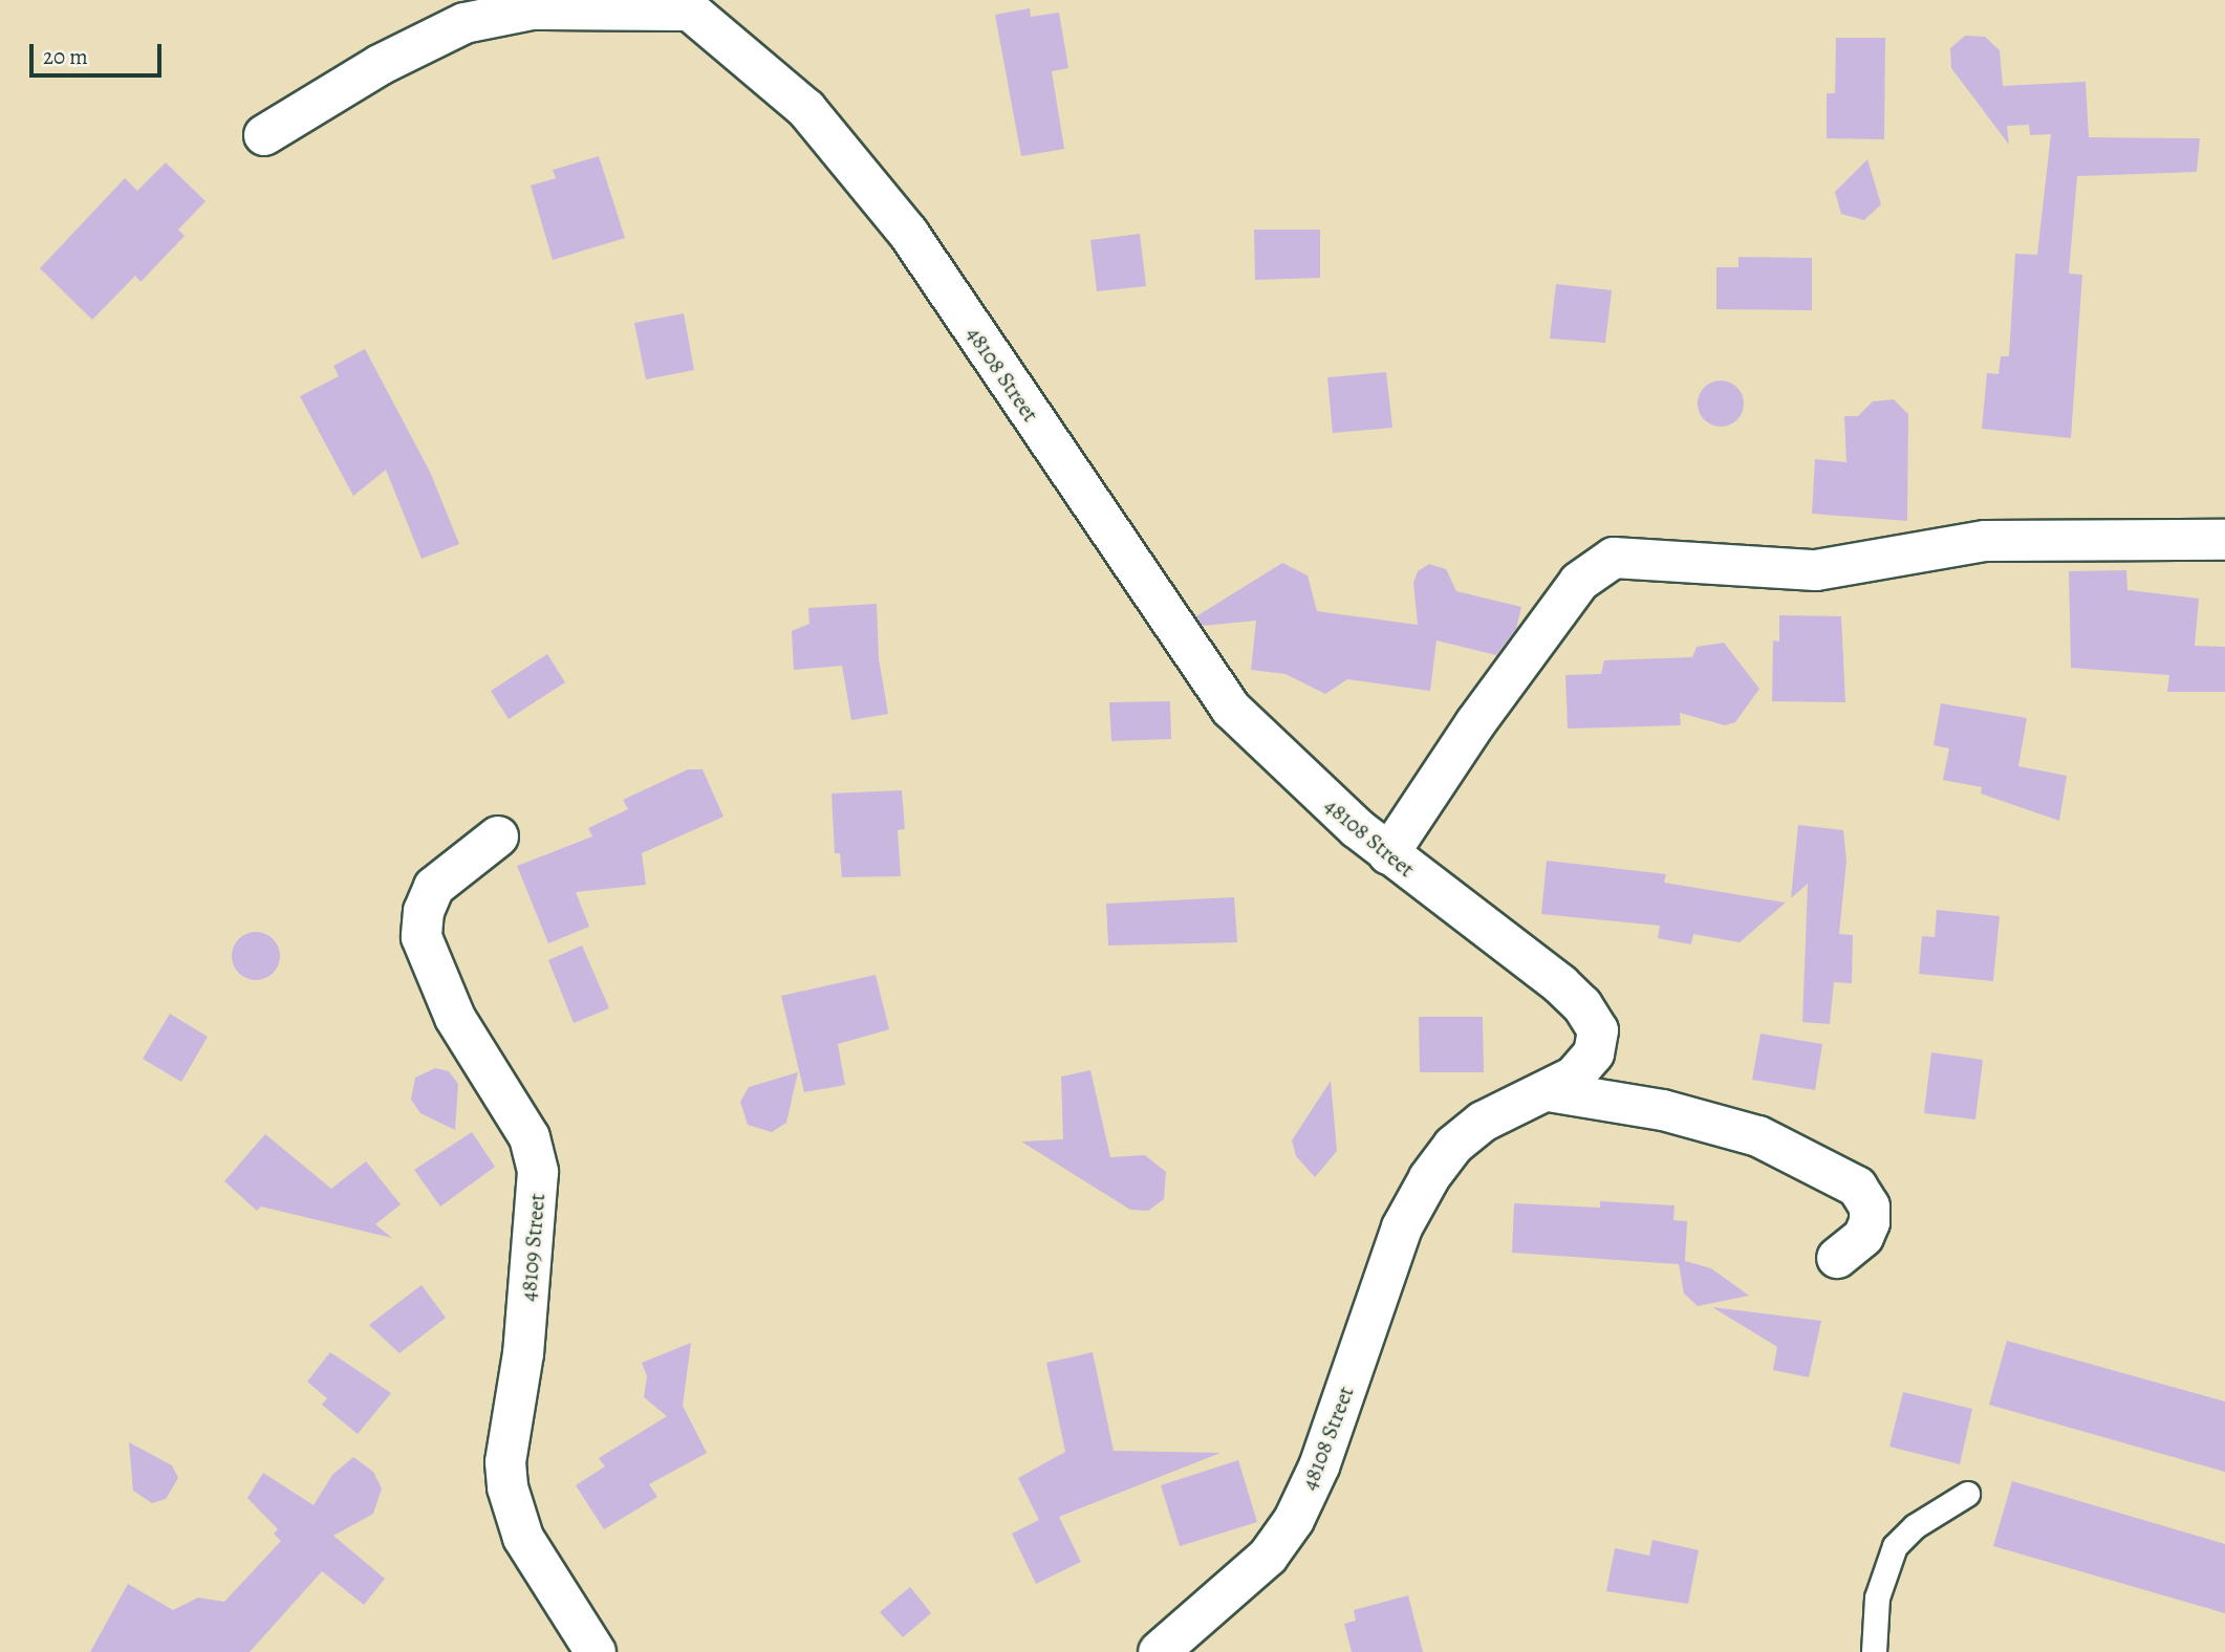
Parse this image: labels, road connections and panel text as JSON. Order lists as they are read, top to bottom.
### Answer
{
  "streets": {
    "street": ["48108 Street", "48109 Street"]
  },
  "scale_bar": "20 m"
}
